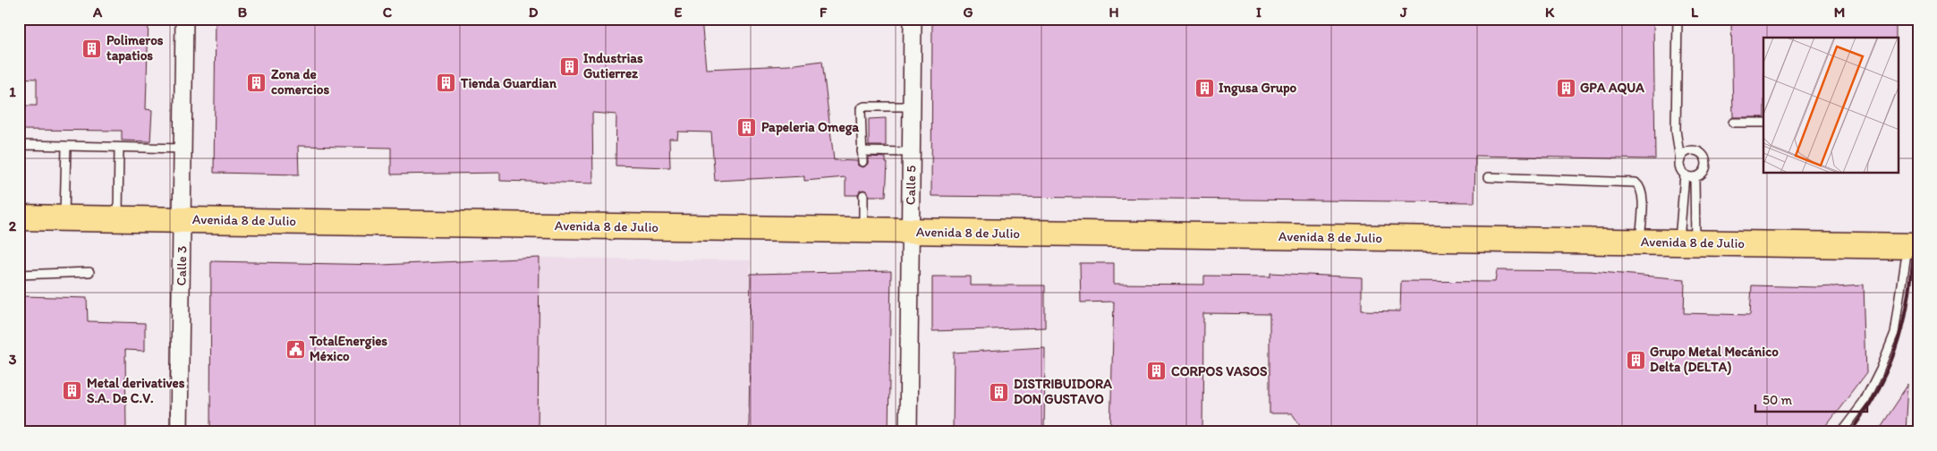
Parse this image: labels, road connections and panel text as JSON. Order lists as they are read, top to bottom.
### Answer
{
  "streets": {
    "main road": ["Avenida 8 de Julio"],
    "street": ["Calle 5", "Calle 3"]
  },
  "crossings": [
    ["Calle 5", "Avenida 8 de Julio"],
    ["Avenida 8 de Julio", "Calle 3"]
  ],
  "places": {
    "building": [
      "Polimeros tapatios",
      "Industrias Gutierrez",
      "Zona de comercios",
      "Tienda Guardian",
      "Ingusa Grupo",
      "GPA AQUA",
      "Papeleria Omega",
      "Grupo Metal Mecánico Delta (DELTA)",
      "CORPOS VASOS",
      "Metal derivatives S.A. De C.V.",
      "DISTRIBUIDORA DON GUSTAVO"
    ],
    "public building": ["TotalEnergies México"]
  },
  "scale_bar": "50 m",
  "grid": {
    "columns": [
      "A",
      "B",
      "C",
      "D",
      "E",
      "F",
      "G",
      "H",
      "I",
      "J",
      "K",
      "L",
      "M"
    ],
    "rows": ["1", "2", "3"]
  }
}
